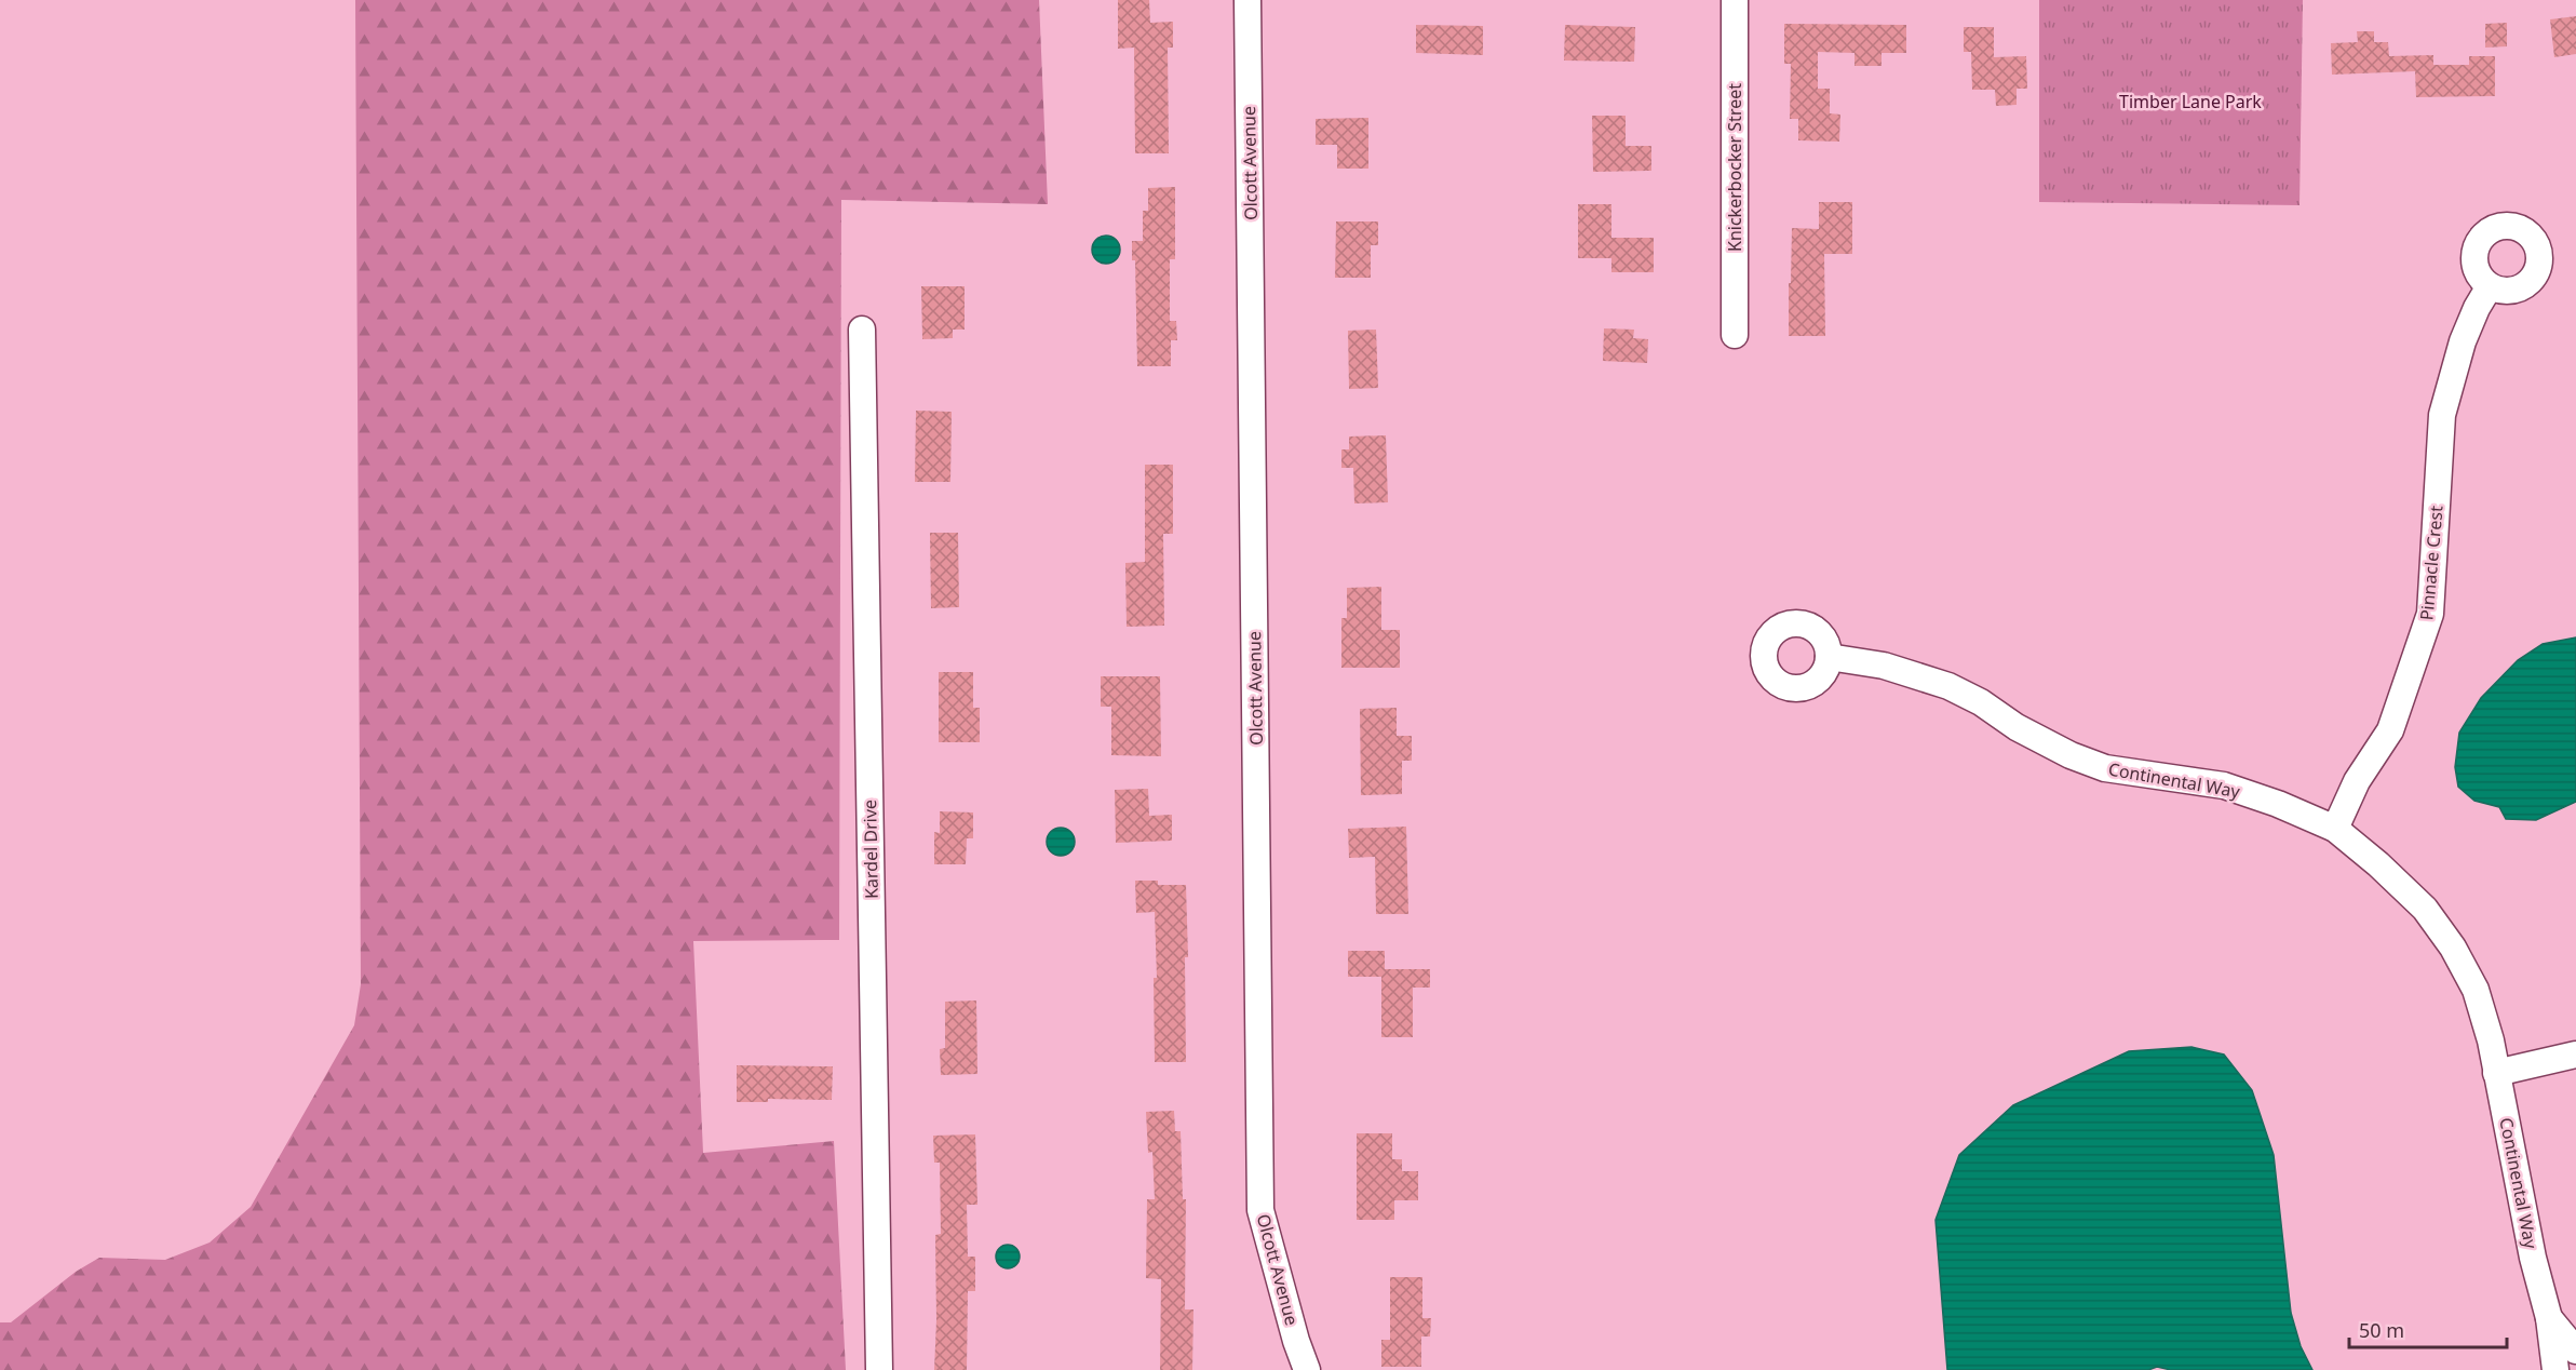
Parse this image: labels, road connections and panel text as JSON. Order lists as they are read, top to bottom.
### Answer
{
  "streets": {
    "street": [
      "Olcott Avenue",
      "Knickerbocker Street",
      "Pinnacle Crest",
      "Continental Way",
      "Kardel Drive"
    ]
  },
  "crossings": [
    ["Pinnacle Crest", "Continental Way"]
  ],
  "parks": ["Timber Lane Park"],
  "scale_bar": "50 m"
}
